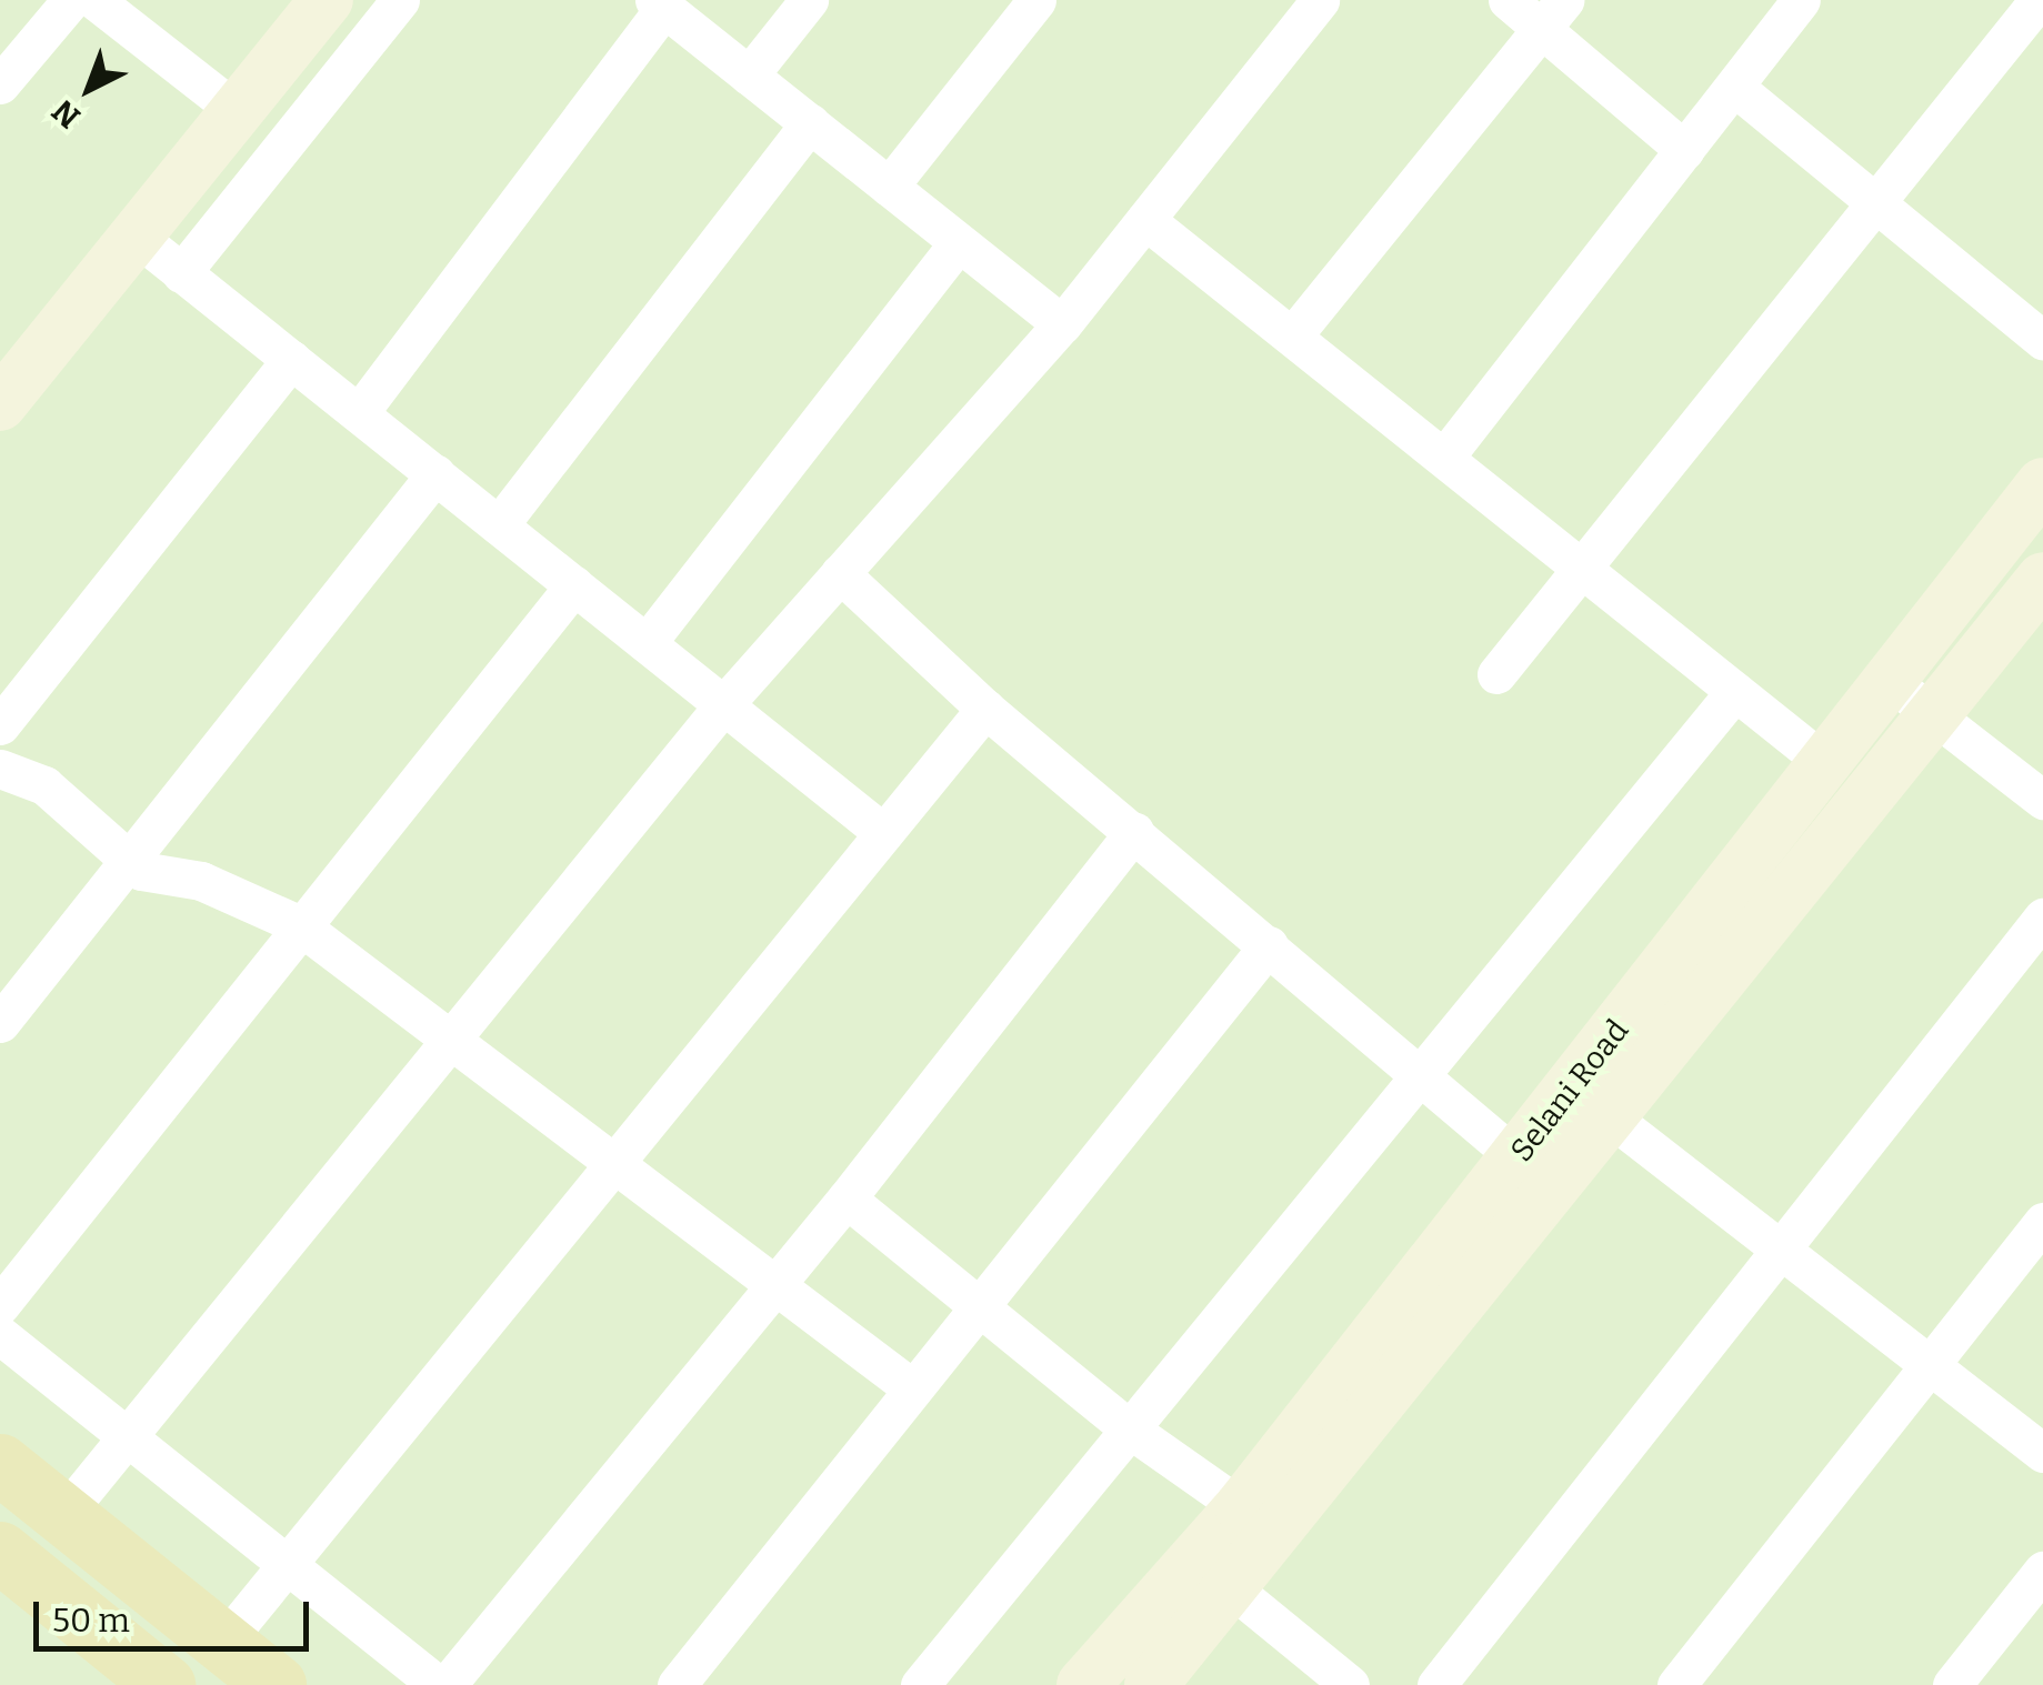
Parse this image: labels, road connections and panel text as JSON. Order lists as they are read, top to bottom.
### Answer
{
  "streets": {
    "street": ["Selani Road"]
  },
  "scale_bar": "50 m",
  "north": "bottom left"
}
